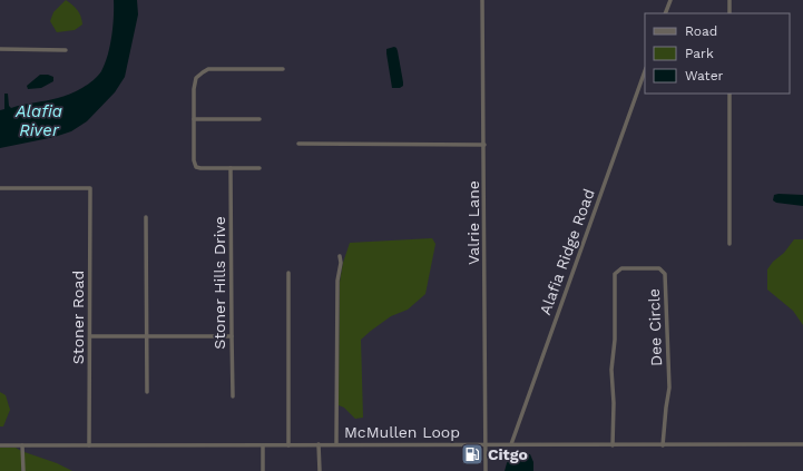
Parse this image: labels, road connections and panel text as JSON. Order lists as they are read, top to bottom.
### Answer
{
  "streets": {
    "street": [
      "Valrie Lane",
      "Alafia Ridge Road",
      "Stoner Hills Drive",
      "Stoner Road",
      "Dee Circle",
      "McMullen Loop"
    ]
  },
  "crossings": [
    ["Valrie Lane", "McMullen Loop"],
    ["Alafia Ridge Road", "McMullen Loop"],
    ["Stoner Road", "McMullen Loop"],
    ["Dee Circle", "McMullen Loop"]
  ],
  "water": ["Alafia River"],
  "places": {
    "fuel station": ["Citgo"]
  },
  "legend": ["Road", "Park", "Water"]
}
